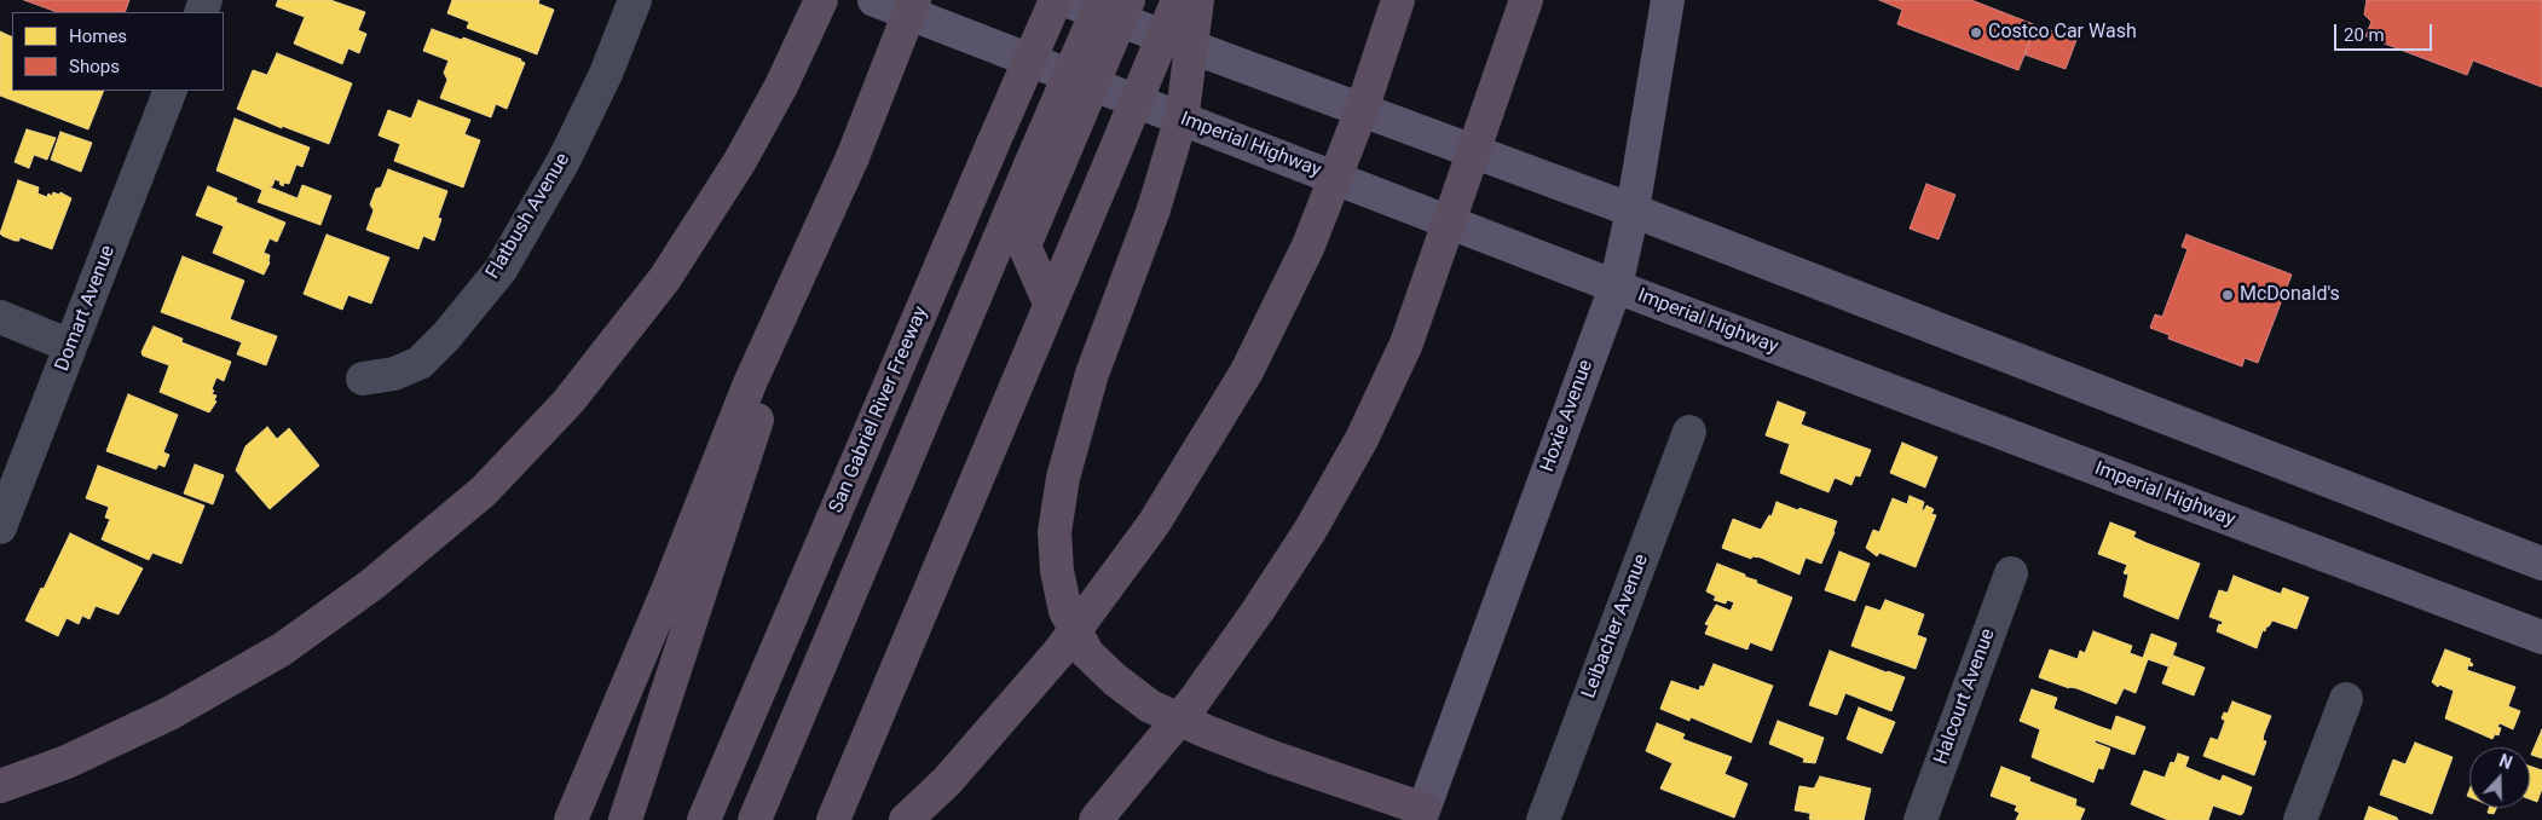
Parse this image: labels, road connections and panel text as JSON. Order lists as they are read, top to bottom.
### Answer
{
  "streets": {
    "highway": ["San Gabriel River Freeway"],
    "main road": ["Imperial Highway", "Hoxie Avenue"],
    "street": [
      "Flatbush Avenue",
      "Domart Avenue",
      "Leibacher Avenue",
      "Halcourt Avenue"
    ]
  },
  "crossings": [
    ["Imperial Highway", "Hoxie Avenue"]
  ],
  "places": ["Costco Car Wash", "McDonald's"],
  "legend": ["Homes", "Shops"],
  "scale_bar": "20 m",
  "north": "top"
}
